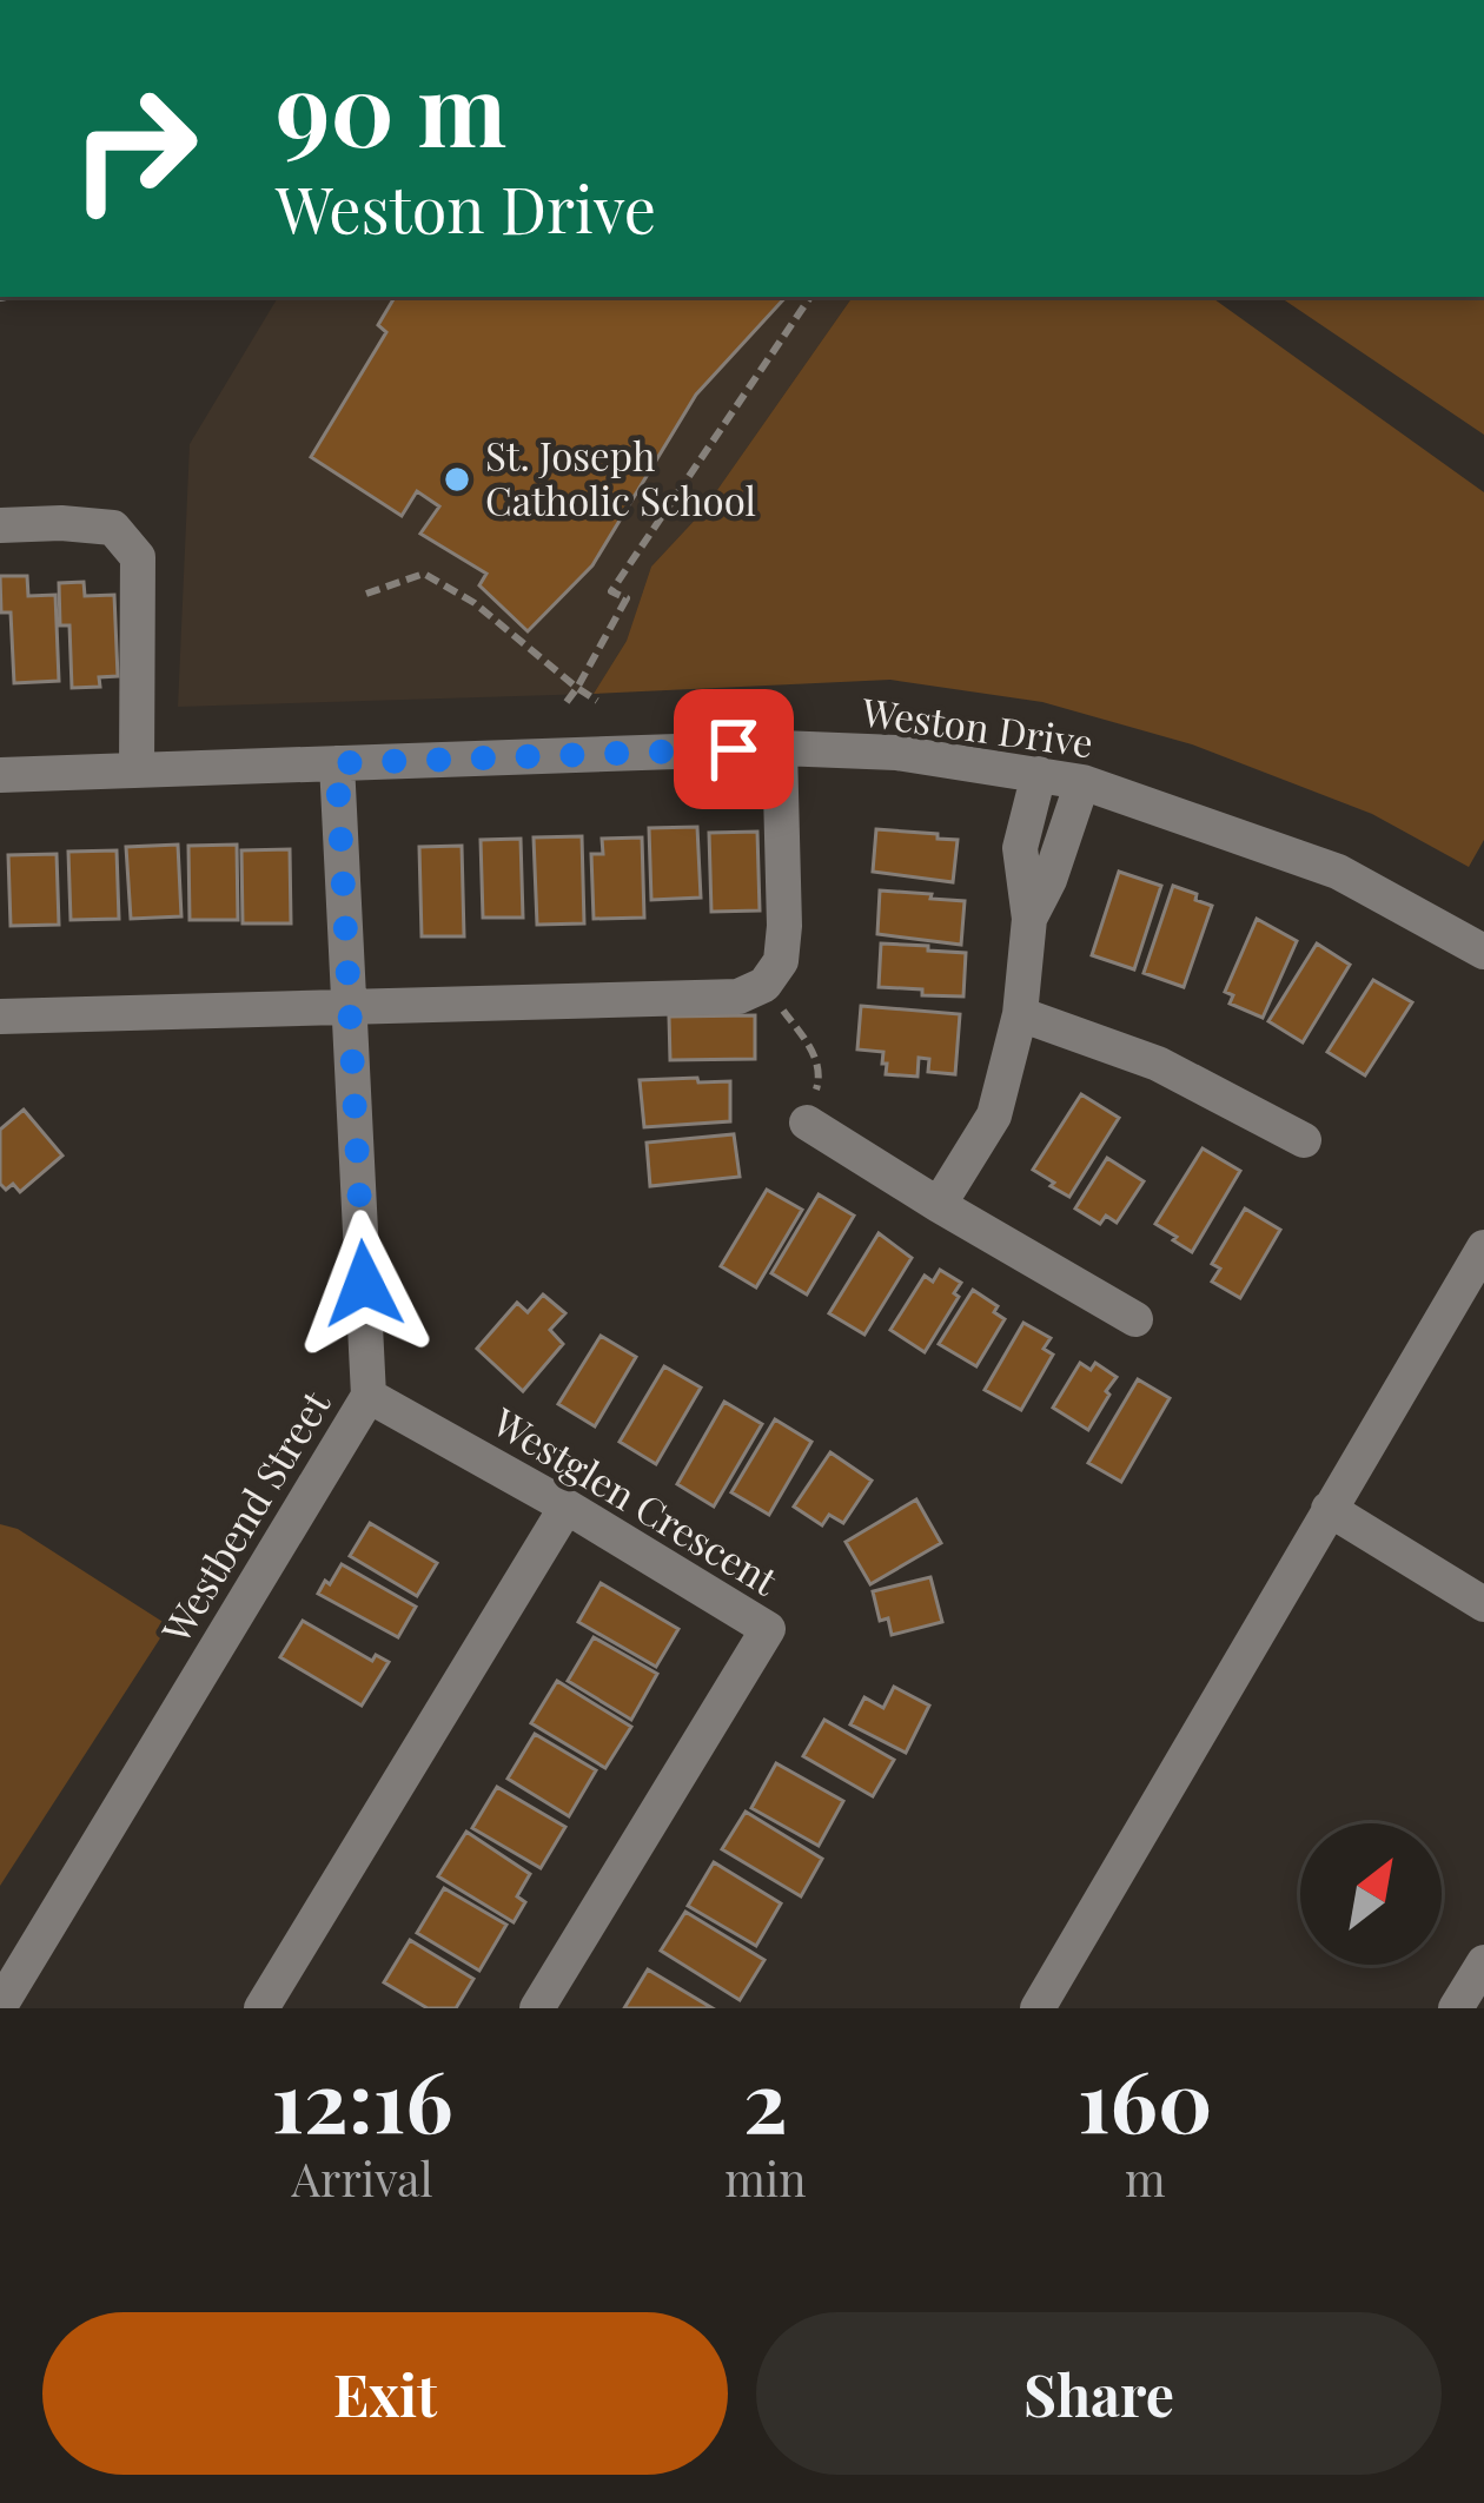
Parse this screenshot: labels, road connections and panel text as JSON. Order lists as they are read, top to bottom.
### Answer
{
  "streets": {
    "street": ["Weston Drive", "Westglen Crescent", "Westbend Street"]
  },
  "crossings": [
    ["Weston Drive", "Westbend Street"],
    ["Westglen Crescent", "Westbend Street"]
  ],
  "places": ["St. Joseph Catholic School"],
  "north": "top right",
  "page": {
    "turn": ["90 m", "Weston Drive"],
    "eta": [
      "12:16",
      "Arrival",
      "2",
      "min",
      "160",
      "m"
    ],
    "buttons": ["Exit", "Share"]
  }
}
